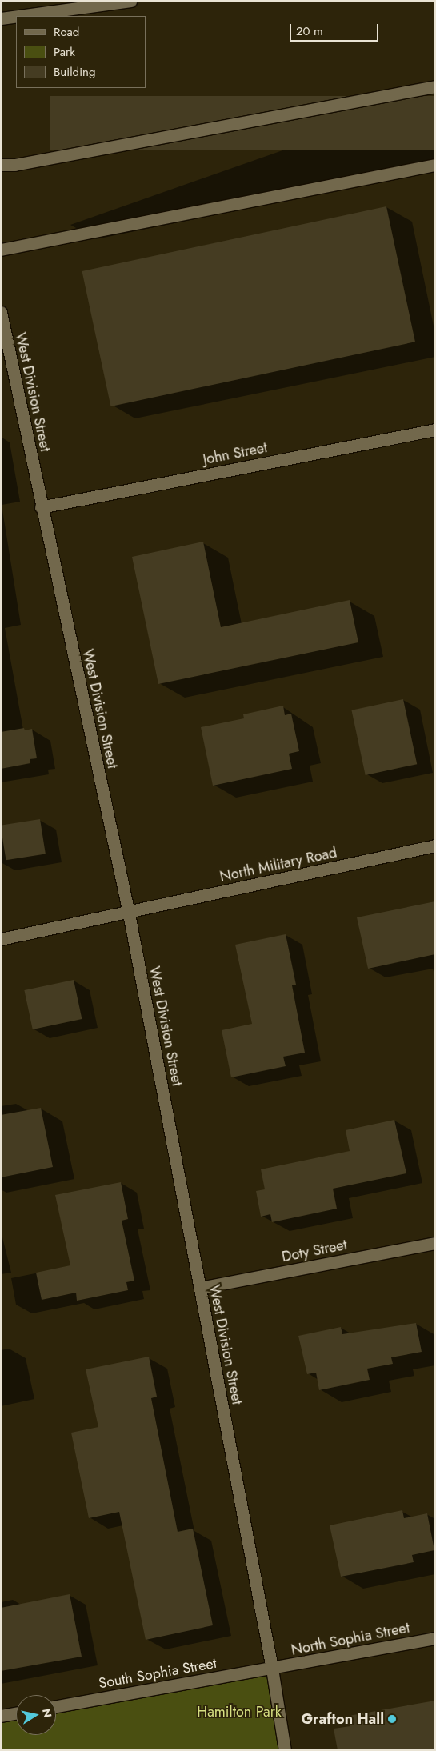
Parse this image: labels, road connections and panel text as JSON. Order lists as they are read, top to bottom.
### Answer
{
  "streets": {
    "street": [
      "West Division Street",
      "John Street",
      "North Military Road",
      "Doty Street",
      "North Sophia Street",
      "South Sophia Street"
    ]
  },
  "crossings": [
    ["West Division Street", "John Street"],
    ["West Division Street", "North Military Road"],
    ["West Division Street", "Doty Street"],
    ["West Division Street", "North Sophia Street"],
    ["West Division Street", "South Sophia Street"],
    ["North Sophia Street", "South Sophia Street"]
  ],
  "parks": ["Hamilton Park"],
  "places": ["Grafton Hall"],
  "legend": ["Road", "Park", "Building"],
  "scale_bar": "20 m",
  "north": "right"
}
